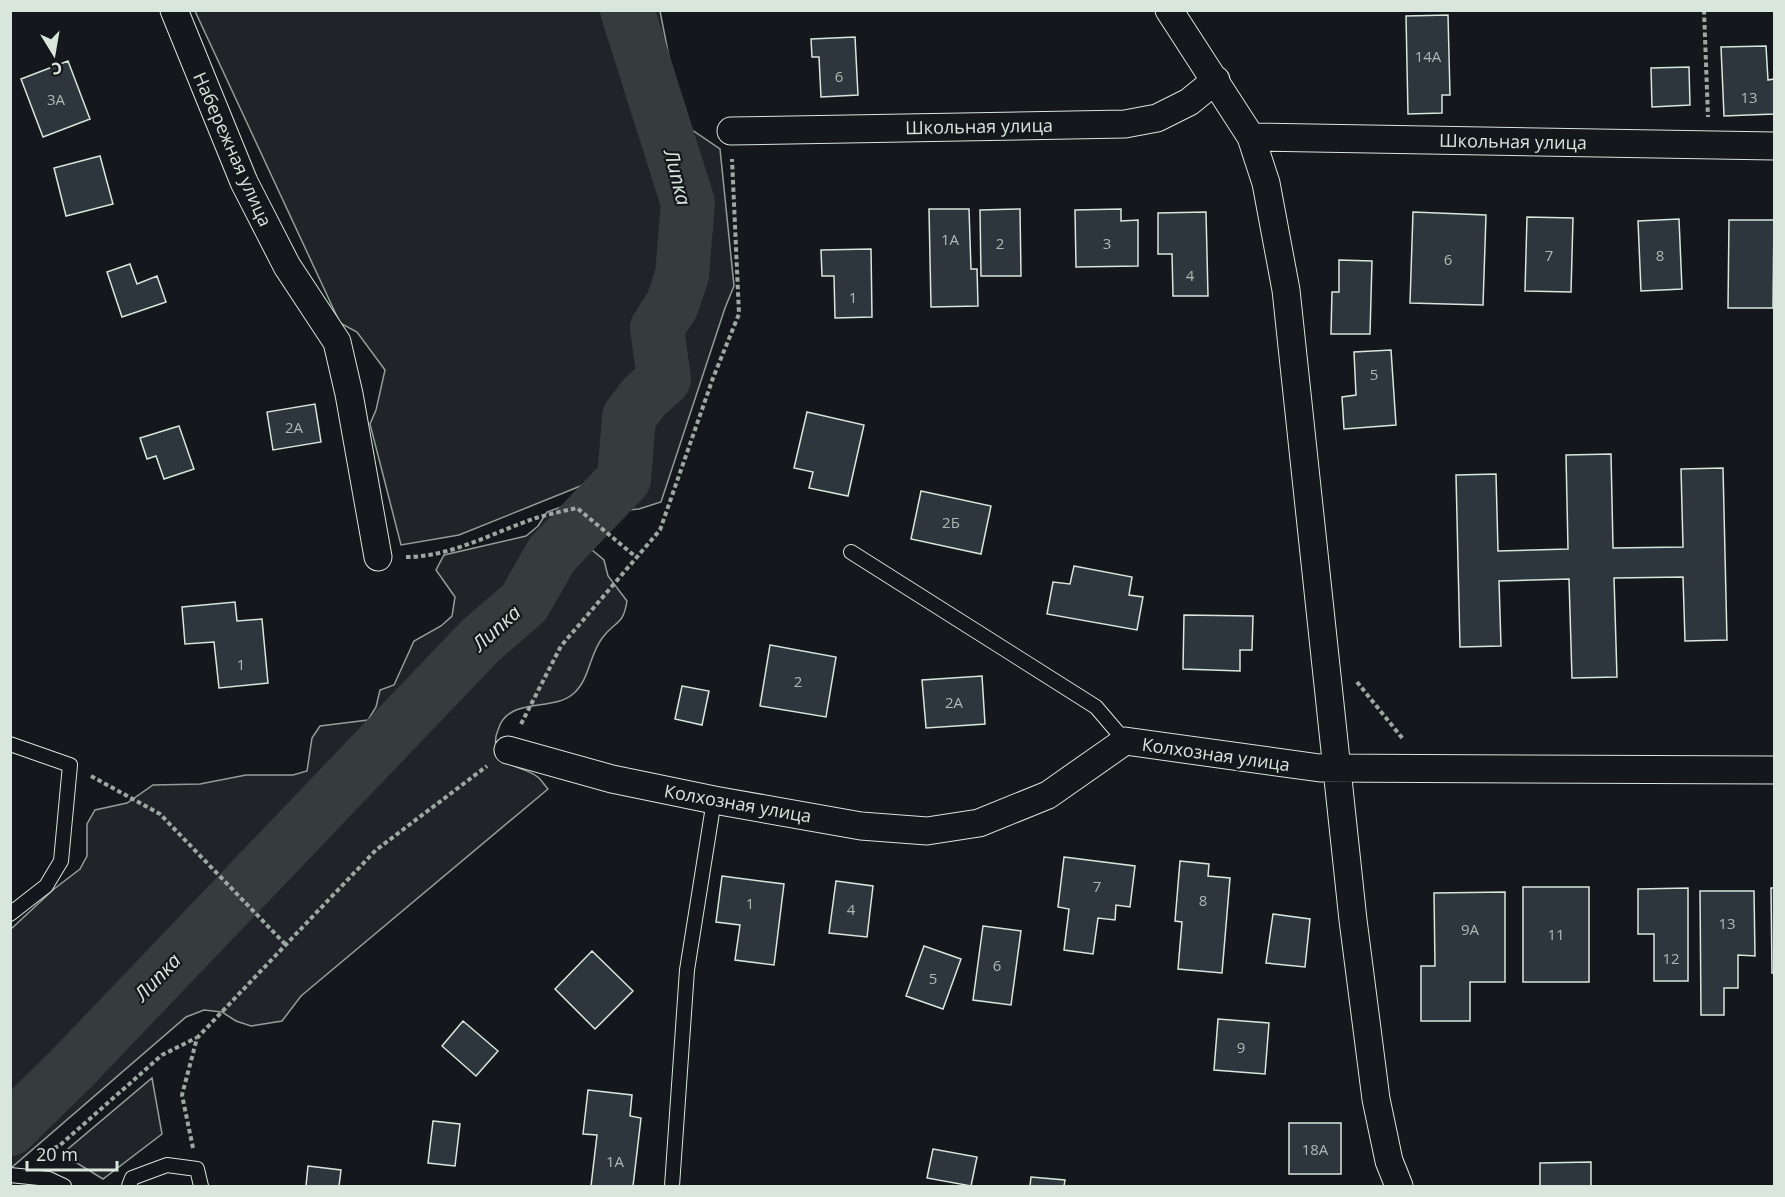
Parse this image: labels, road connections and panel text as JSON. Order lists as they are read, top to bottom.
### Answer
{
  "streets": {
    "street": ["Школьная улица", "Набережная улица", "Колхозная улица"]
  },
  "water": ["Липка"],
  "house_numbers": [
    "14А",
    "6",
    "13",
    "3А",
    "1А",
    "2",
    "3",
    "7",
    "8",
    "6",
    "4",
    "1",
    "5",
    "2А",
    "2Б",
    "1",
    "2",
    "2А",
    "7",
    "8",
    "1",
    "4",
    "13",
    "9А",
    "11",
    "12",
    "6",
    "5",
    "9",
    "18А",
    "1А"
  ],
  "scale_bar": "20 m",
  "north": "bottom"
}
